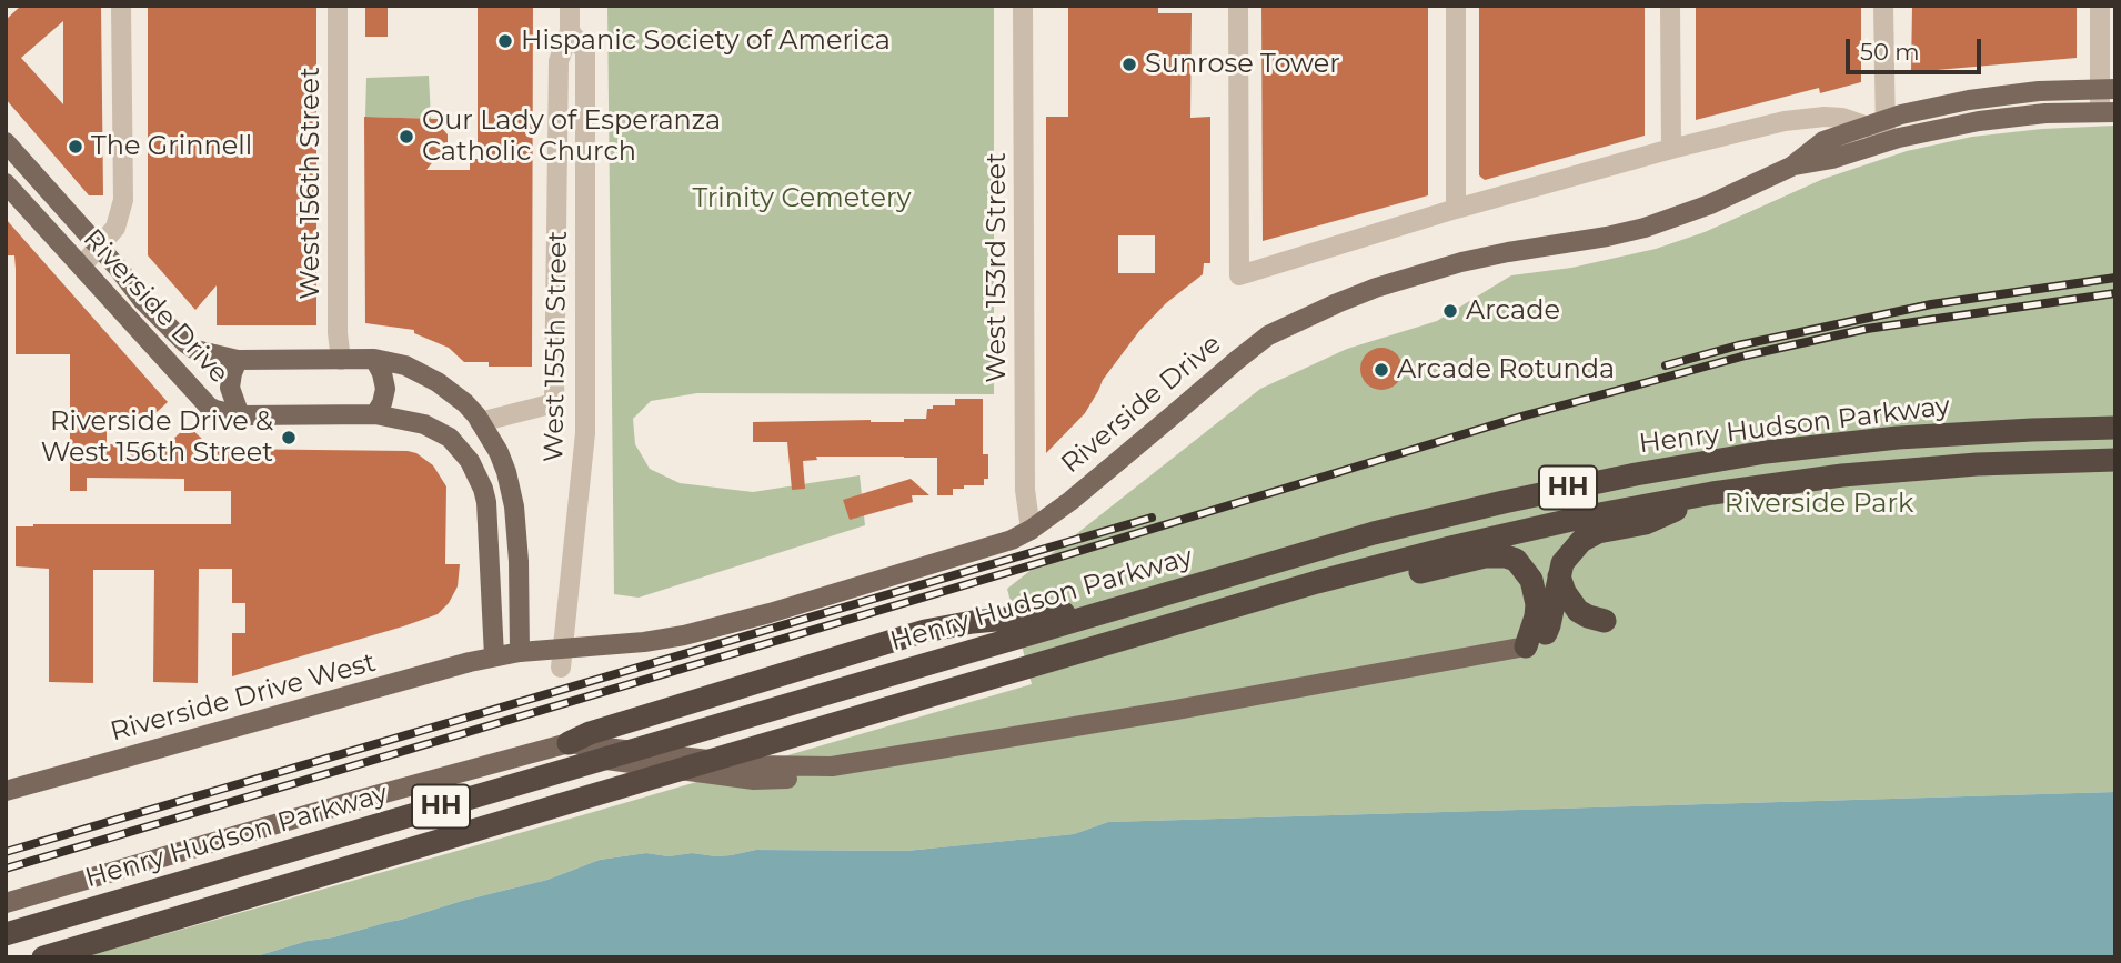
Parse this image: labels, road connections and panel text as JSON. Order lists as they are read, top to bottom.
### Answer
{
  "streets": {
    "highway": ["Henry Hudson Parkway", "HH"],
    "main road": ["Riverside Drive", "Riverside Drive West"],
    "street": ["West 156th Street", "West 153rd Street", "West 155th Street"]
  },
  "crossings": [
    ["West 156th Street", "Riverside Drive"],
    ["West 153rd Street", "Riverside Drive"],
    ["Riverside Drive", "West 155th Street"],
    ["Riverside Drive", "Riverside Drive West"]
  ],
  "parks": ["Trinity Cemetery", "Riverside Park"],
  "places": [
    "Hispanic Society of America",
    "Sunrose Tower",
    "Our Lady of Esperanza Catholic Church",
    "The Grinnell",
    "Arcade",
    "Arcade Rotunda",
    "Riverside Drive & West 156th Street"
  ],
  "scale_bar": "50 m"
}
